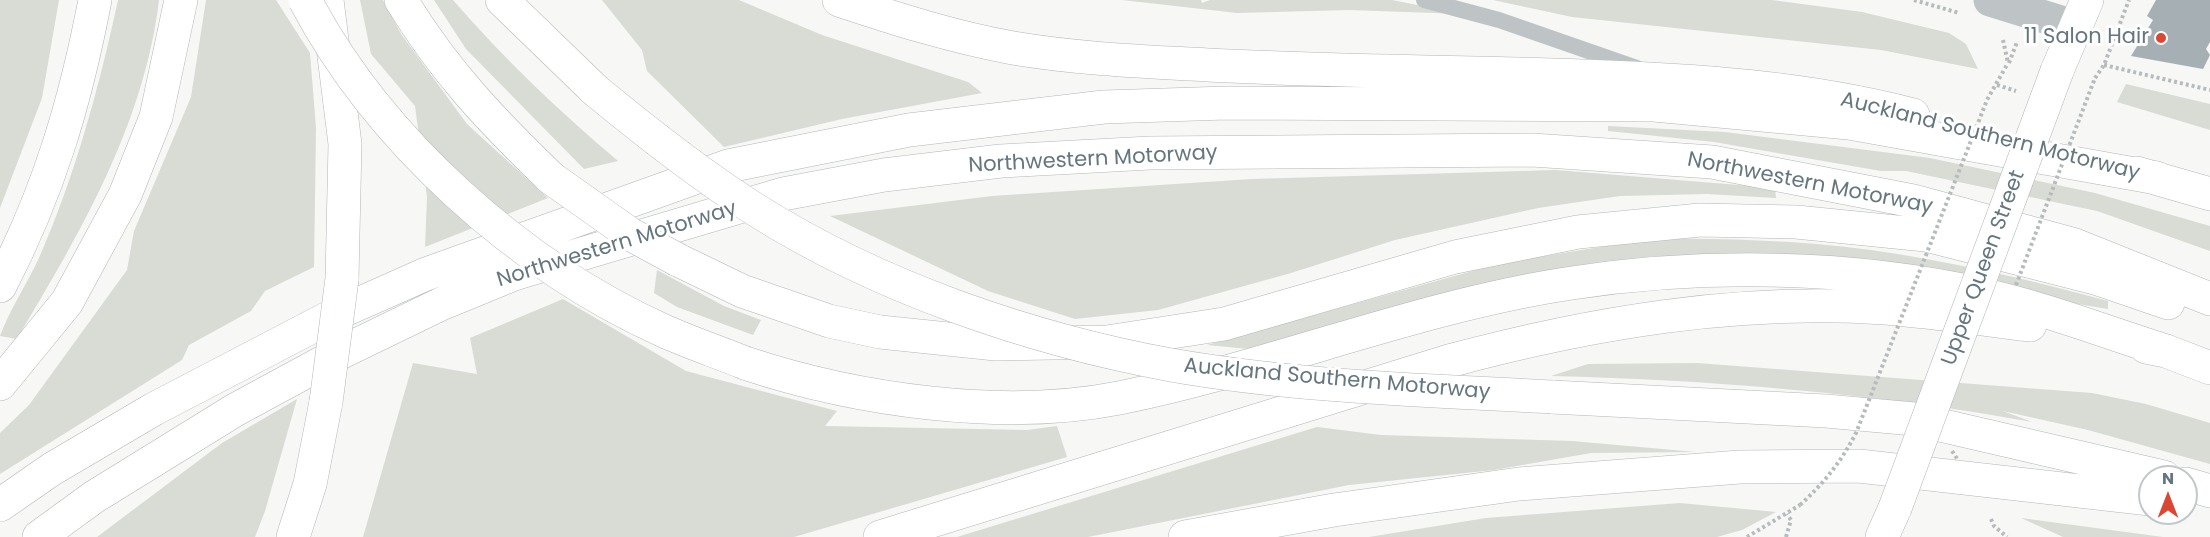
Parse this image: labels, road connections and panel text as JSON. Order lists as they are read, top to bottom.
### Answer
{
  "streets": {
    "main road": ["Auckland Southern Motorway", "Northwestern Motorway", "Upper Queen Street"]
  },
  "places": ["11 Salon Hair"],
  "north": "top"
}
